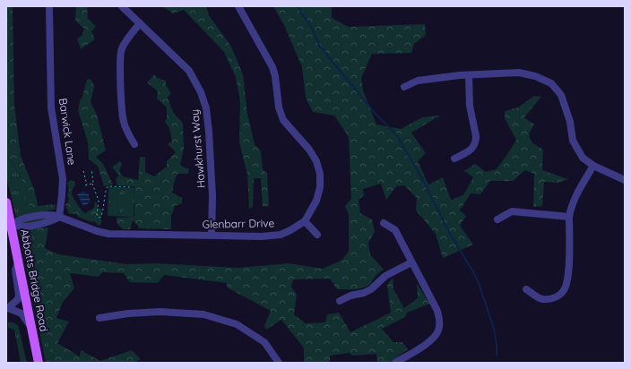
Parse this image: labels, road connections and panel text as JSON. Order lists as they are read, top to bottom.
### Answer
{
  "streets": {
    "main road": ["Abbotts Bridge Road"],
    "street": ["Barwick Lane", "Hawkhurst Way", "Glenbarr Drive"]
  },
  "crossings": [
    ["Barwick Lane", "Glenbarr Drive"],
    ["Hawkhurst Way", "Glenbarr Drive"]
  ]
}
